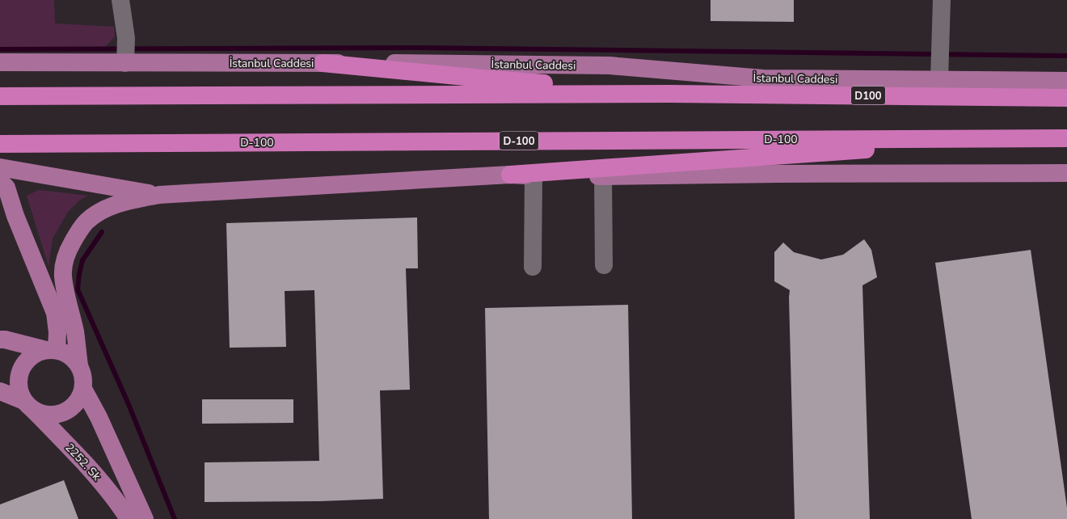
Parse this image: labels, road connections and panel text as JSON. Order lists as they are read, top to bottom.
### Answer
{
  "streets": {
    "highway": ["D100", "D-100"],
    "main road": ["İstanbul Caddesi", "2252. Sk"]
  }
}
